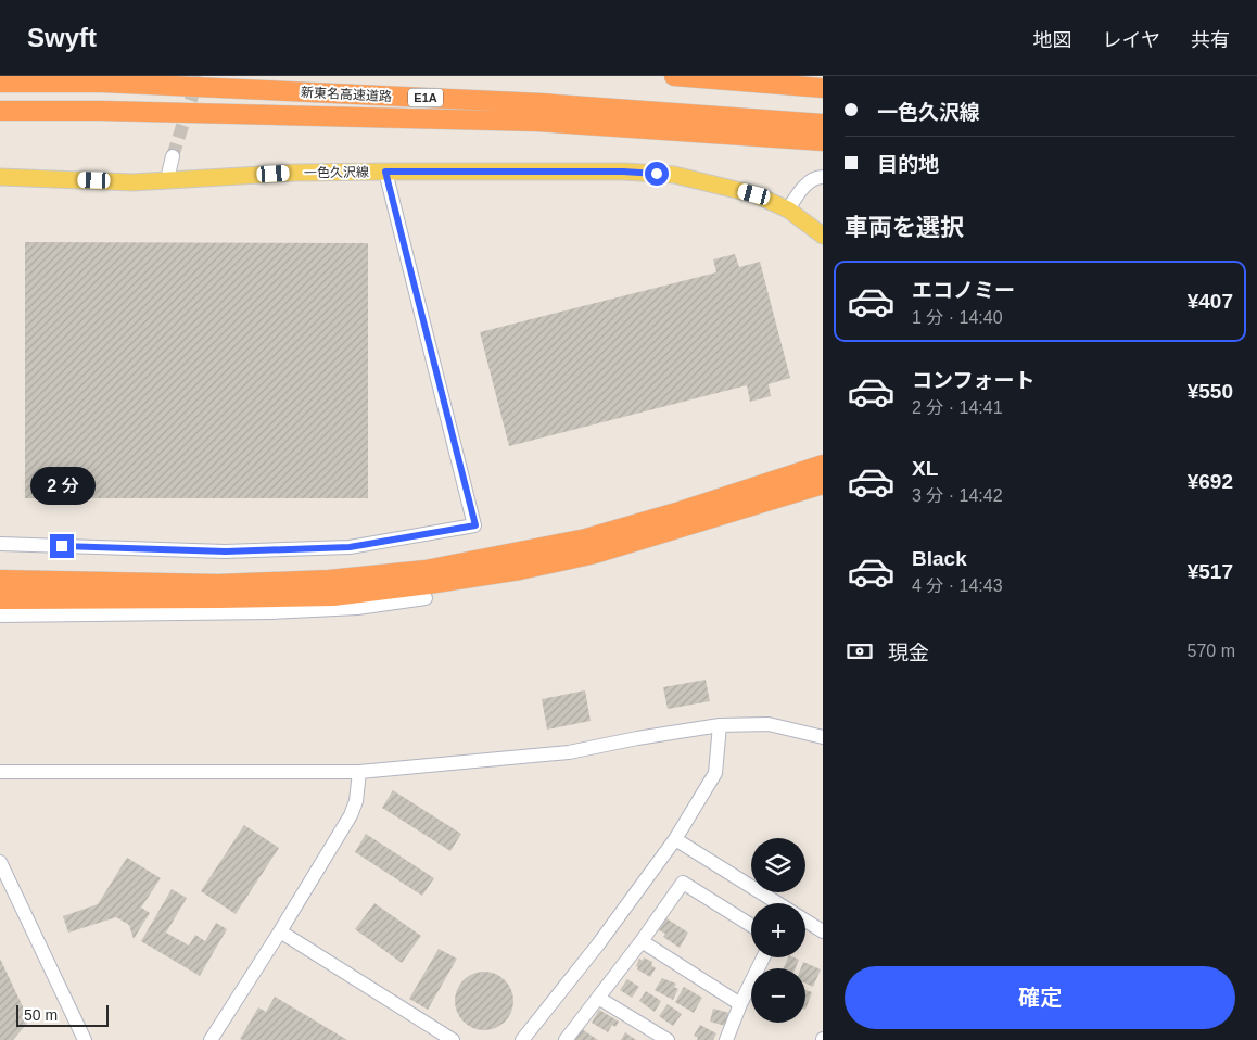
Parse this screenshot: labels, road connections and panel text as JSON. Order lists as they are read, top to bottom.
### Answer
{
  "streets": {
    "highway": ["新東名高速道路", "E1A"],
    "main road": ["一色久沢線"]
  },
  "scale_bar": "50 m",
  "page": {
    "header": "Swyft",
    "nav": ["地図", "レイヤ", "共有"],
    "banner": ["一色久沢線", "目的地"],
    "heading": "車両を選択",
    "list": [
      {
        "name": "エコノミー",
        "note": "1 分 · 14:40",
        "value": "¥407"
      },
      {
        "name": "コンフォート",
        "note": "2 分 · 14:41",
        "value": "¥550"
      },
      {
        "name": "XL",
        "note": "3 分 · 14:42",
        "value": "¥692"
      },
      {
        "name": "Black",
        "note": "4 分 · 14:43",
        "value": "¥517"
      }
    ],
    "bubble": "2 分",
    "pay": ["現金", "570 m"],
    "map_buttons": ["+", "−"],
    "buttons": "確定",
    "scale": "50 m"
  }
}
